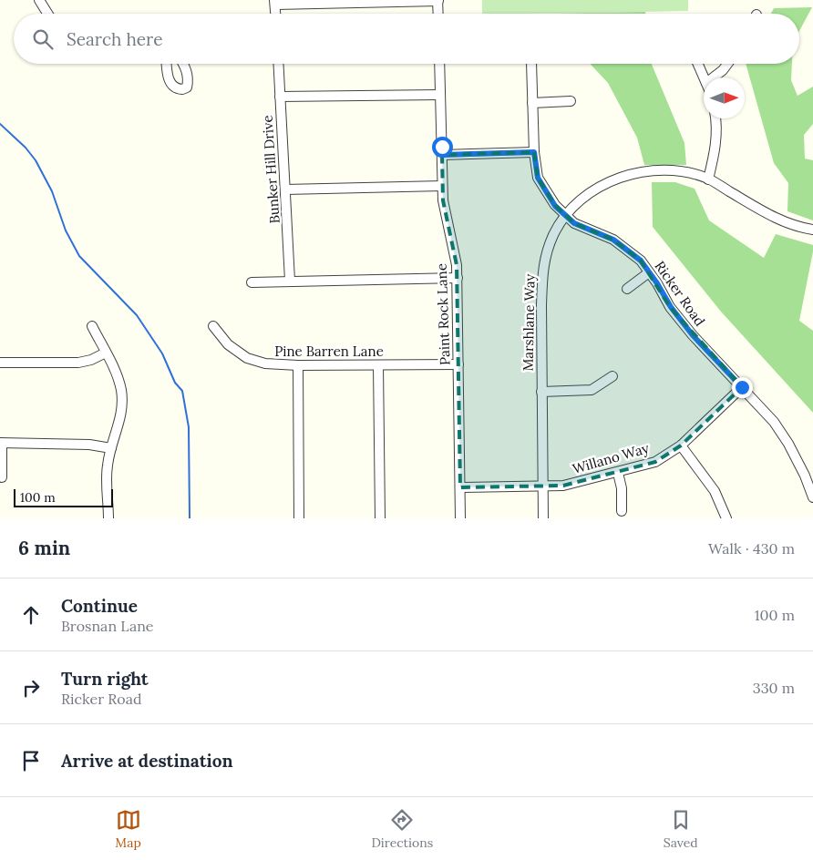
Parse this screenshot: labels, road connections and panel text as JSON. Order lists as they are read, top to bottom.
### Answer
{
  "streets": {
    "street": [
      "Bunker Hill Drive",
      "Ricker Road",
      "Paint Rock Lane",
      "Marshlane Way",
      "Pine Barren Lane",
      "Willano Way"
    ]
  },
  "crossings": [
    ["Ricker Road", "Marshlane Way"],
    ["Ricker Road", "Willano Way"],
    ["Paint Rock Lane", "Pine Barren Lane"],
    ["Paint Rock Lane", "Willano Way"],
    ["Marshlane Way", "Willano Way"]
  ],
  "scale_bar": "100 m",
  "north": "right",
  "page": {
    "search": "Search here",
    "scale": "100 m",
    "heading": ["6 min", "Walk · 430 m"],
    "list": [
      ["Continue", "Brosnan Lane", "100 m"],
      ["Turn right", "Ricker Road", "330 m"],
      "Arrive at destination"
    ],
    "nav": ["Map", "Directions", "Saved"]
  }
}
